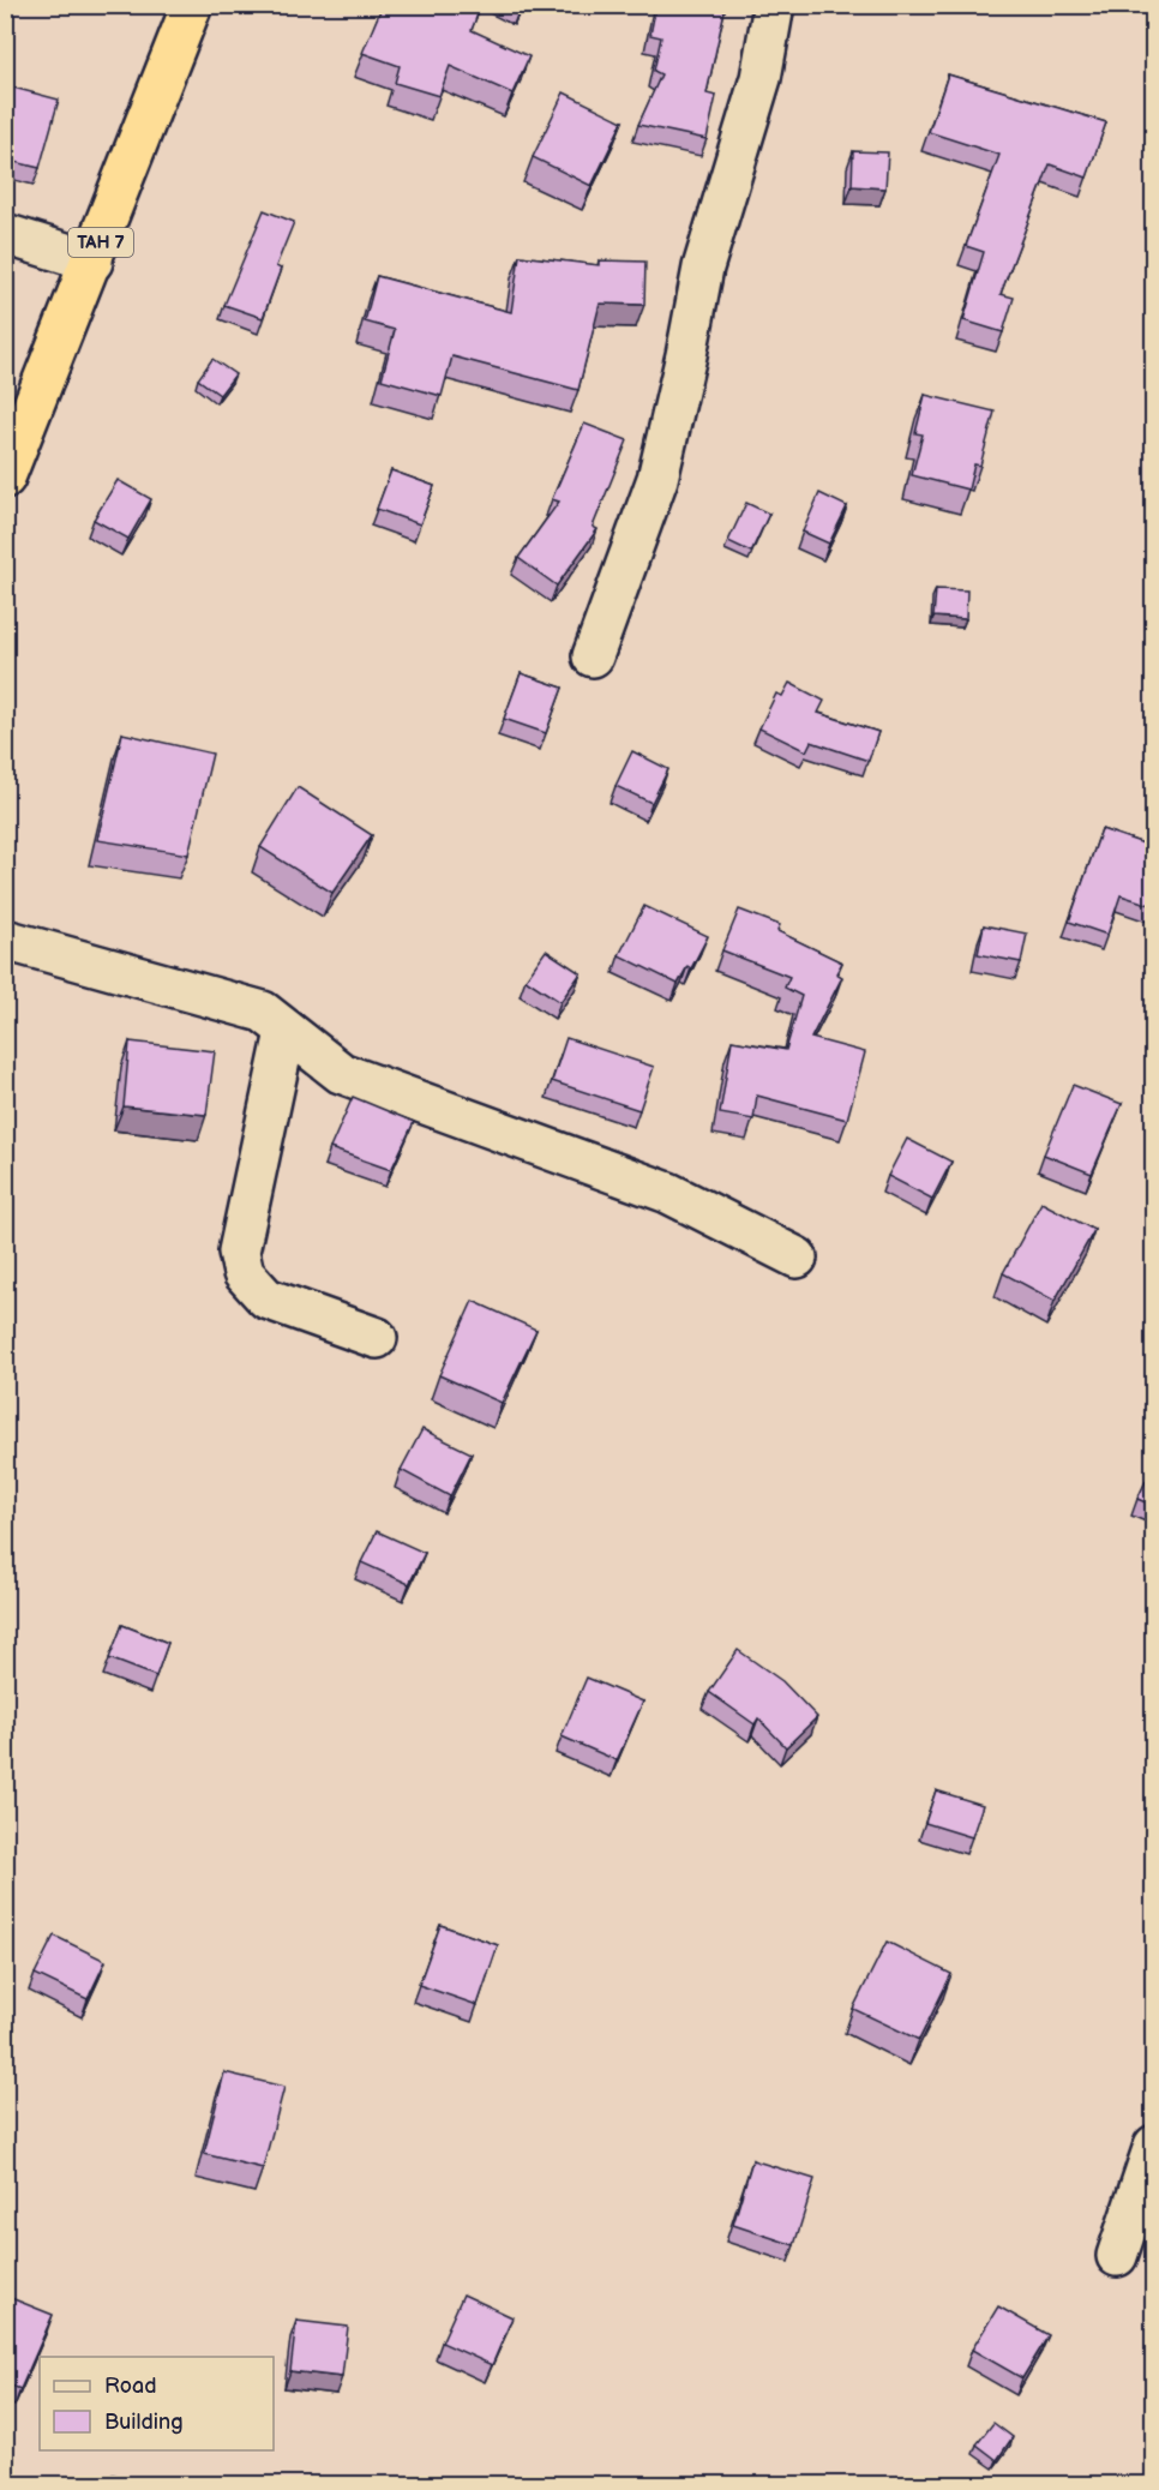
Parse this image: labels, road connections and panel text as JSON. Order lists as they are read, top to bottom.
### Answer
{
  "streets": {
    "highway": ["TAH 7"]
  },
  "legend": ["Road", "Building"]
}
